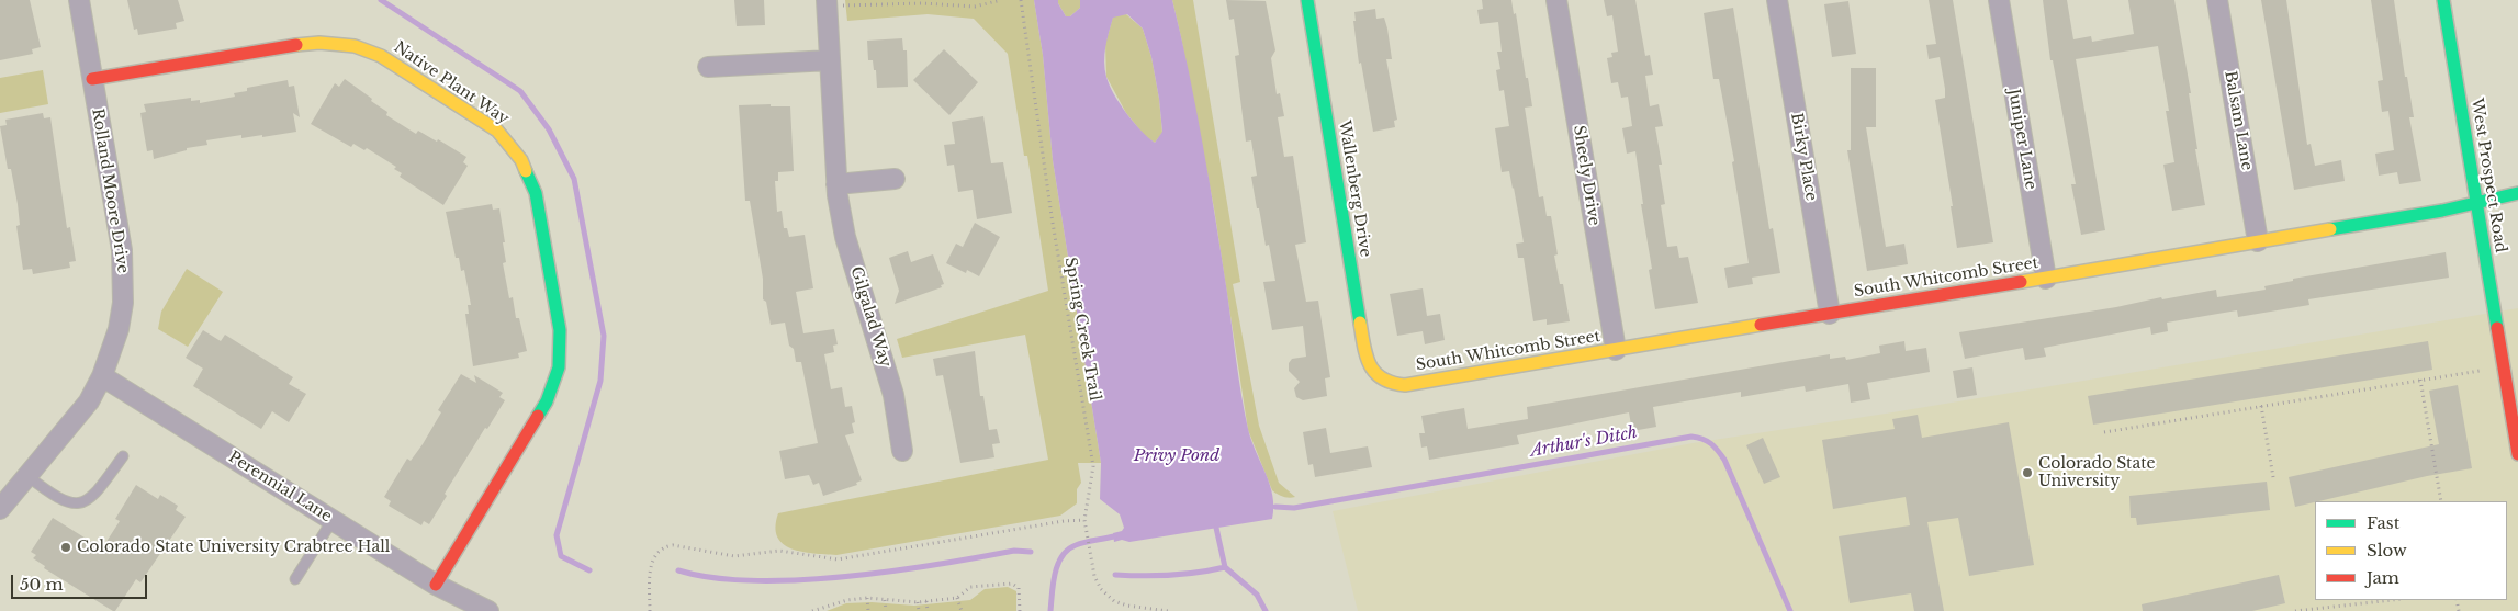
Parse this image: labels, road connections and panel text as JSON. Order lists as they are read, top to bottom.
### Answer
{
  "streets": {
    "street": [
      "Native Plant Way",
      "Balsam Lane",
      "Juniper Lane",
      "Birky Place",
      "Sheely Drive",
      "West Prospect Road",
      "Wallenberg Drive",
      "Rolland Moore Drive",
      "South Whitcomb Street",
      "Gilgalad Way",
      "Perennial Lane"
    ],
    "path": ["Spring Creek Trail"]
  },
  "crossings": [
    ["Native Plant Way", "Rolland Moore Drive"],
    ["Native Plant Way", "Perennial Lane"],
    ["Balsam Lane", "South Whitcomb Street"],
    ["Juniper Lane", "South Whitcomb Street"],
    ["Birky Place", "South Whitcomb Street"],
    ["Sheely Drive", "South Whitcomb Street"],
    ["West Prospect Road", "South Whitcomb Street"],
    ["Wallenberg Drive", "South Whitcomb Street"],
    ["Rolland Moore Drive", "Perennial Lane"]
  ],
  "water": ["Arthur's Ditch", "Privy Pond"],
  "places": ["Colorado State University", "Colorado State University Crabtree Hall"],
  "legend": ["Fast", "Slow", "Jam"],
  "scale_bar": "50 m"
}
